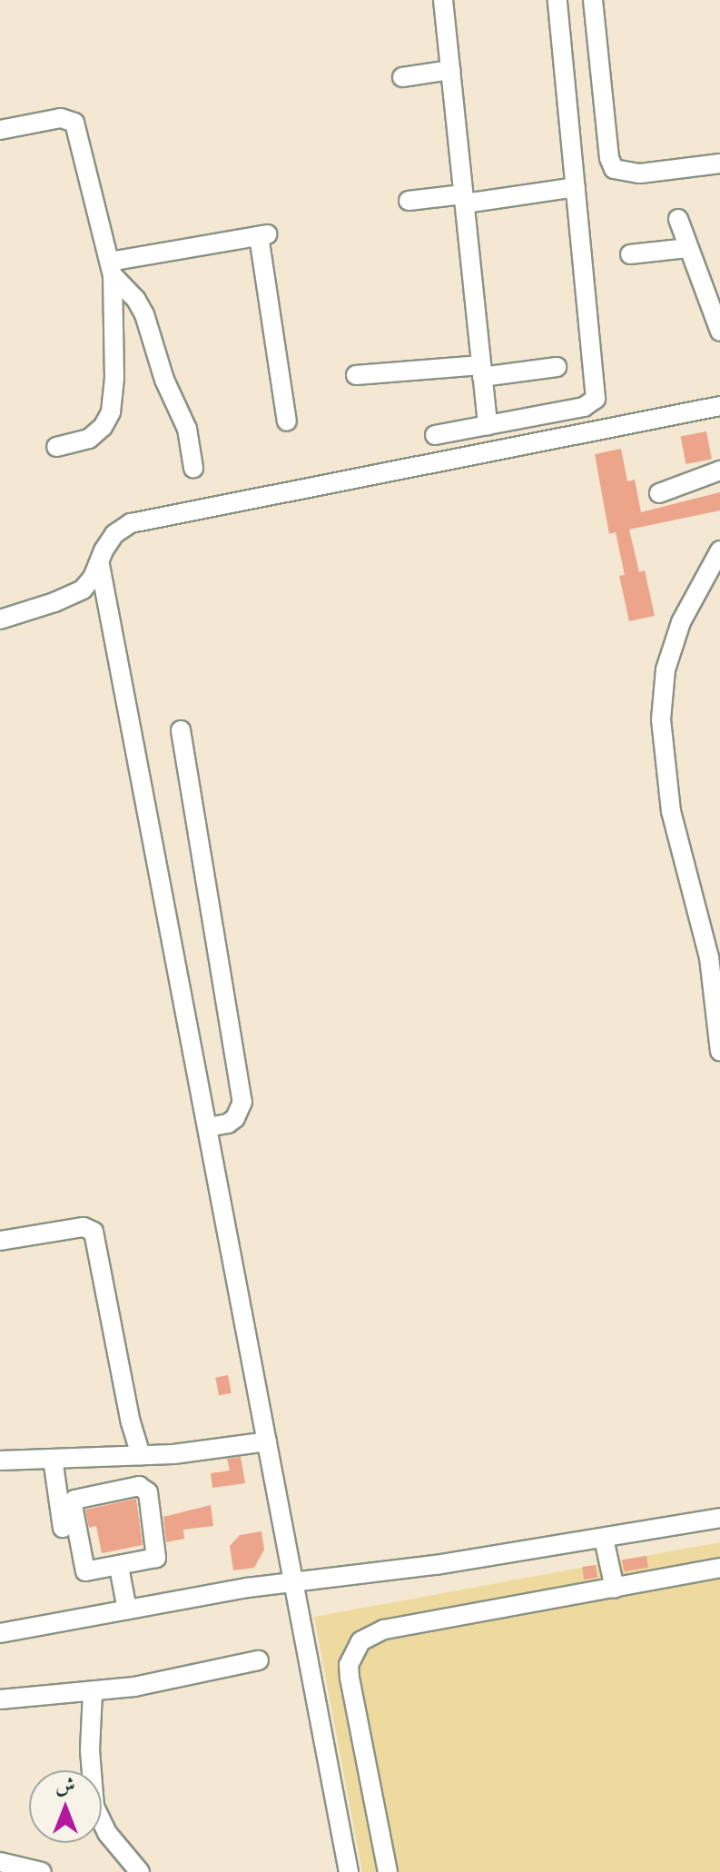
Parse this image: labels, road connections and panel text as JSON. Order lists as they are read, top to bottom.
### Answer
{
  "north": "top"
}
